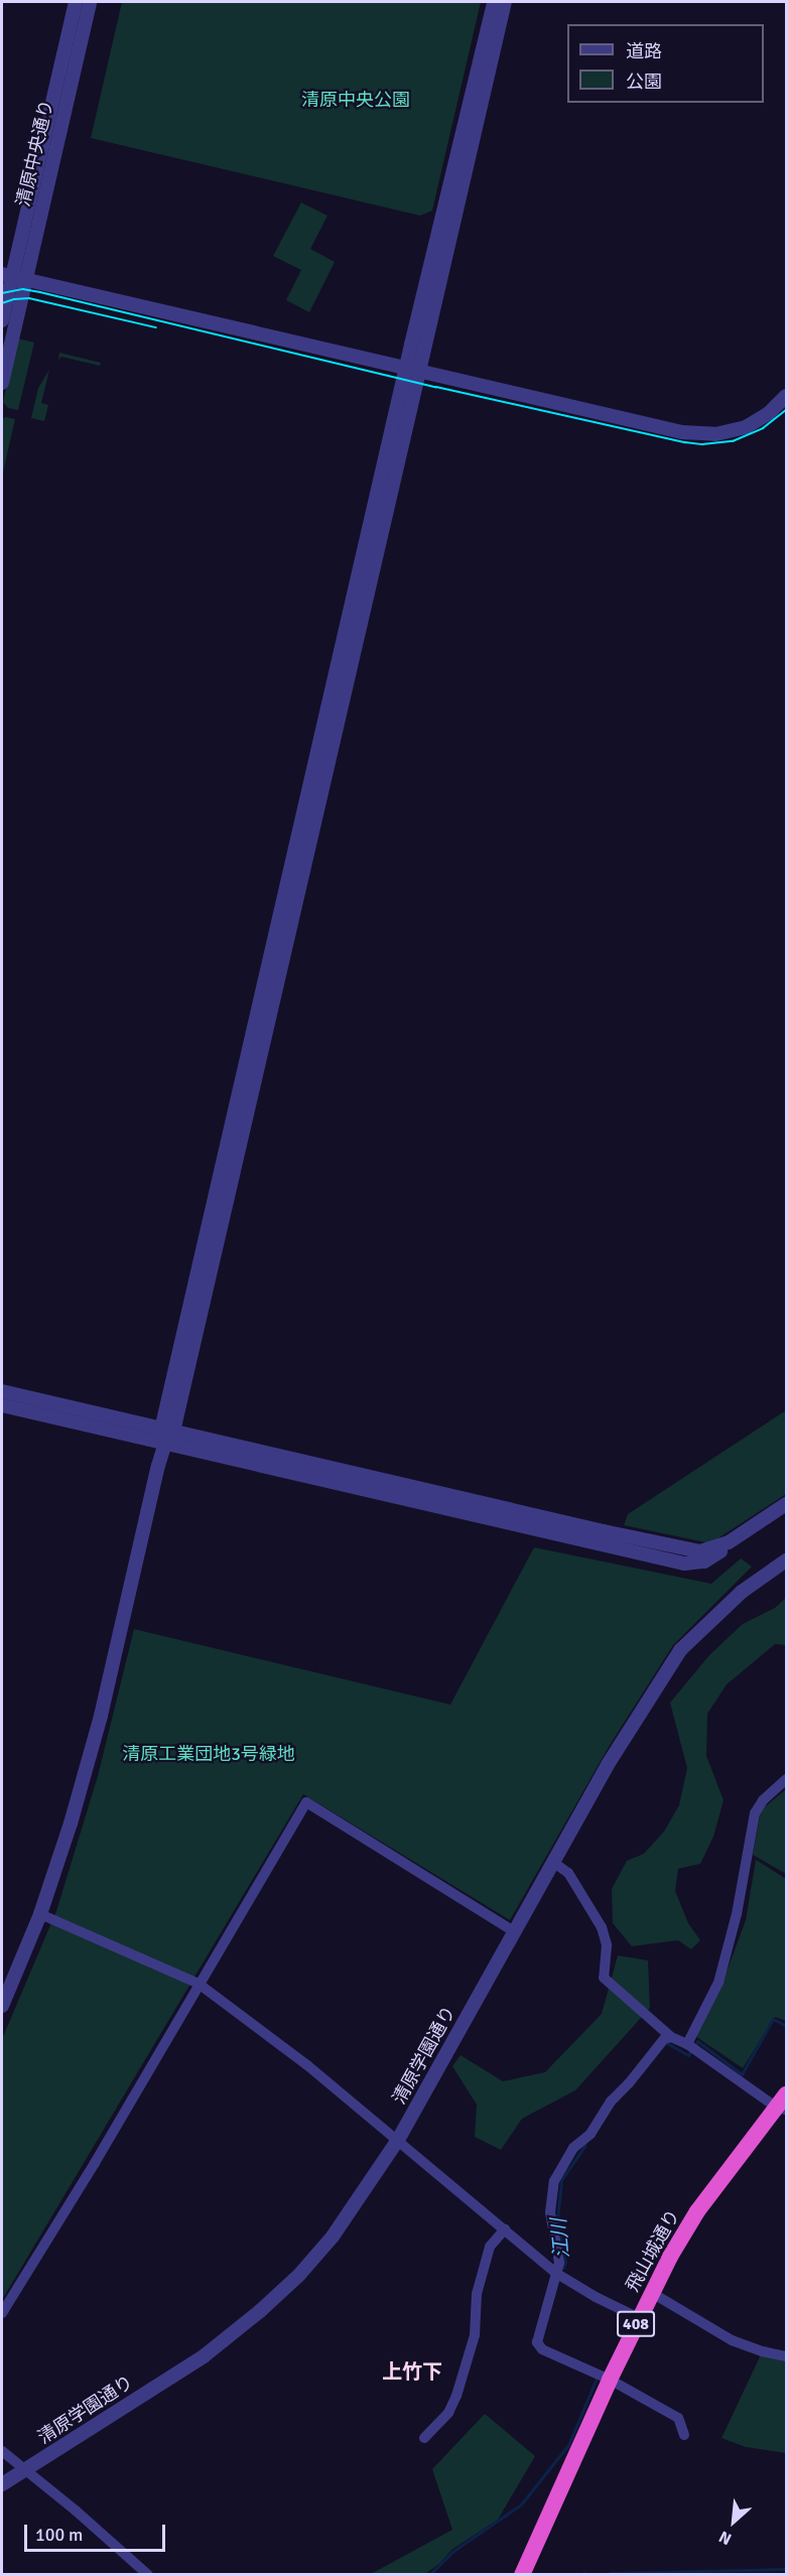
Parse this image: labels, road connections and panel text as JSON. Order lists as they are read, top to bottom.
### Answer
{
  "streets": {
    "highway": ["飛山城通り", "408"],
    "street": ["清原中央通り", "清原学園通り"]
  },
  "districts": ["上竹下"],
  "water": ["江川"],
  "parks": ["清原中央公園", "清原工業団地3号緑地"],
  "legend": ["道路", "公園"],
  "scale_bar": "100 m",
  "north": "bottom left"
}
